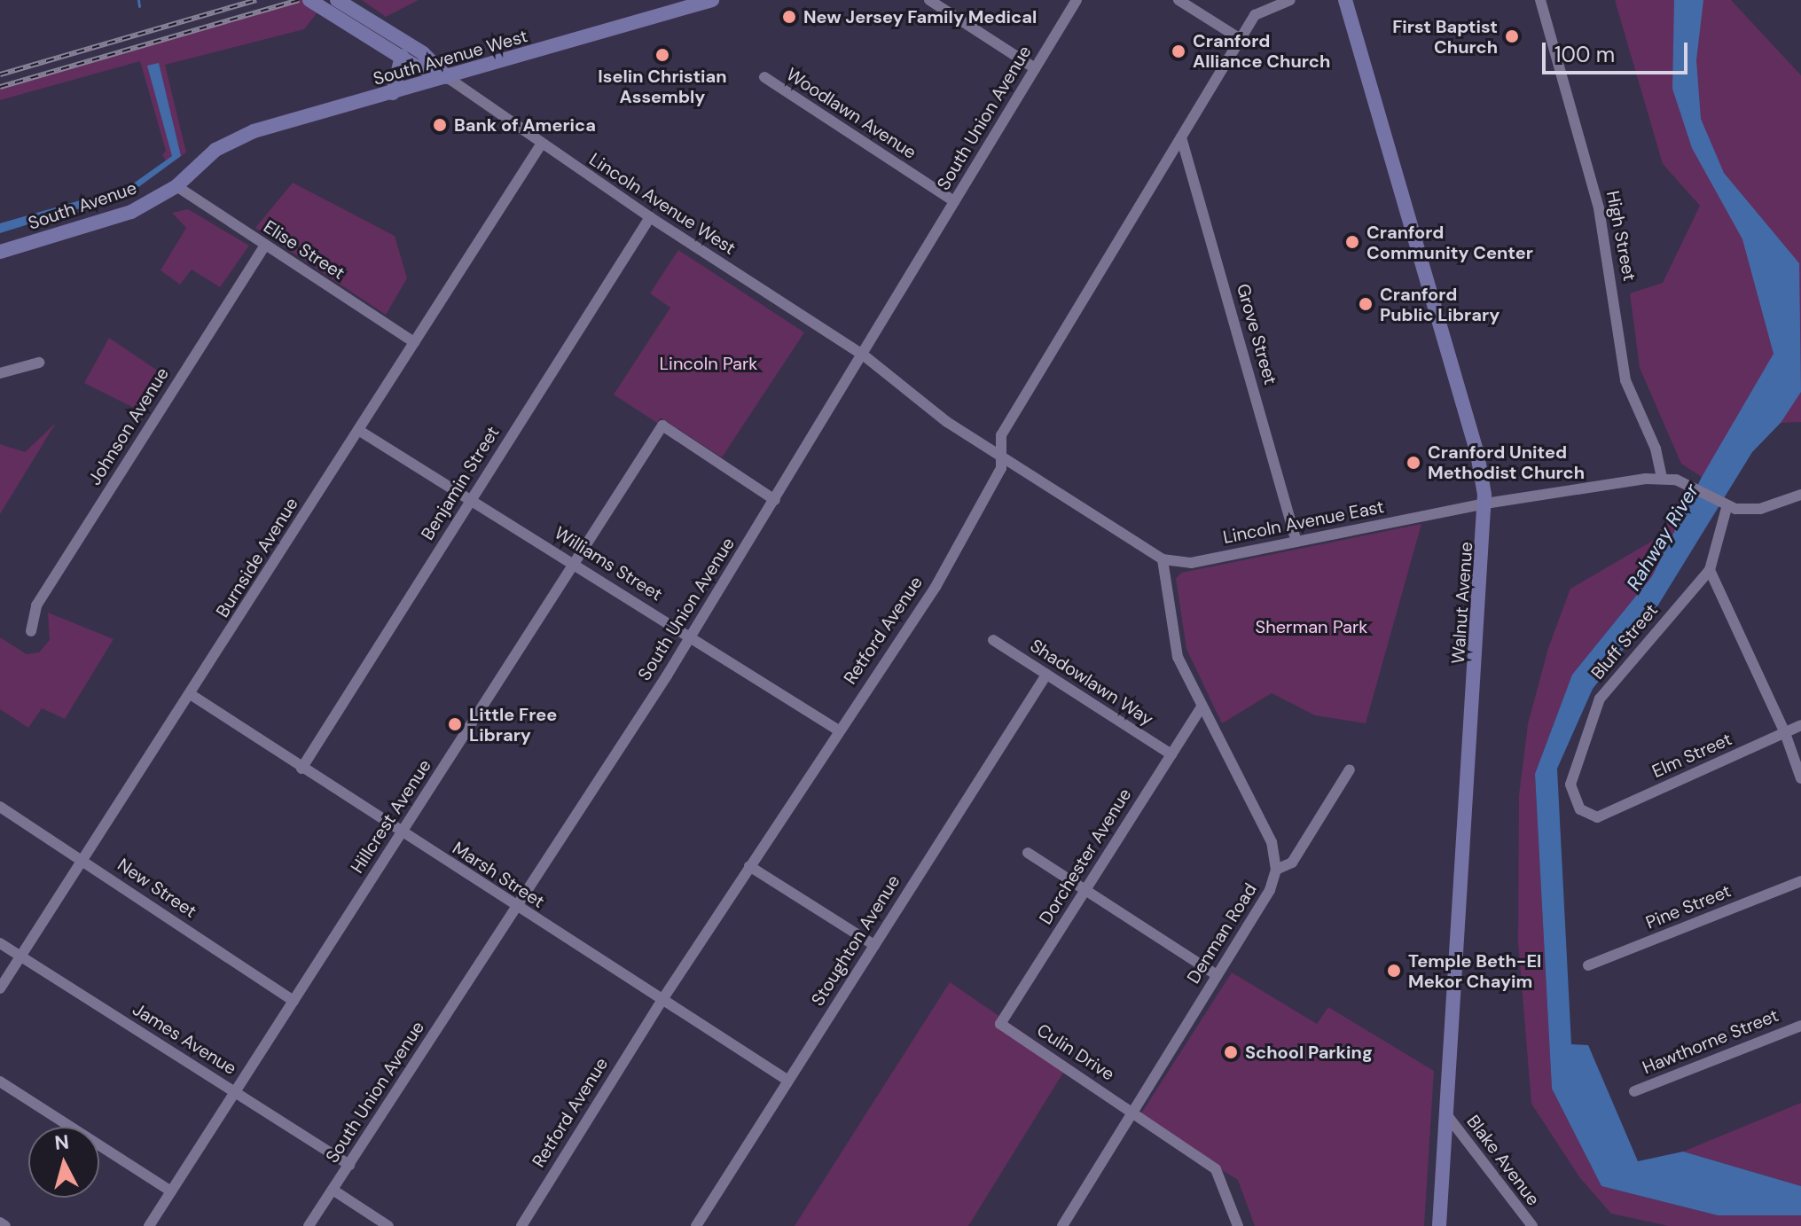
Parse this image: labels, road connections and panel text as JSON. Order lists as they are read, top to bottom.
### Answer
{
  "streets": {
    "street": [
      "South Avenue West",
      "Woodlawn Avenue",
      "South Union Avenue",
      "Lincoln Avenue West",
      "South Avenue",
      "High Street",
      "Elise Street",
      "Grove Street",
      "Johnson Avenue",
      "Benjamin Street",
      "Lincoln Avenue East",
      "Burnside Avenue",
      "Williams Street",
      "Walnut Avenue",
      "Retford Avenue",
      "Bluff Street",
      "Shadowlawn Way",
      "Elm Street",
      "Hillcrest Avenue",
      "Dorchester Avenue",
      "Marsh Street",
      "New Street",
      "Pine Street",
      "Denman Road",
      "Stoughton Avenue",
      "James Avenue",
      "Hawthorne Street",
      "Culin Drive",
      "Blake Avenue"
    ]
  },
  "crossings": [
    ["South Avenue West", "Lincoln Avenue West"],
    ["South Avenue West", "South Avenue"],
    ["Woodlawn Avenue", "South Union Avenue"],
    ["South Union Avenue", "Lincoln Avenue West"],
    ["South Union Avenue", "Lincoln Avenue East"],
    ["South Union Avenue", "Williams Street"],
    ["South Union Avenue", "Hillcrest Avenue"],
    ["South Union Avenue", "Marsh Street"],
    ["South Union Avenue", "James Avenue"],
    ["Lincoln Avenue West", "Benjamin Street"],
    ["Lincoln Avenue West", "Lincoln Avenue East"],
    ["Lincoln Avenue West", "Burnside Avenue"],
    ["South Avenue", "Elise Street"],
    ["High Street", "Lincoln Avenue East"],
    ["Elise Street", "Johnson Avenue"],
    ["Elise Street", "Burnside Avenue"],
    ["Grove Street", "Lincoln Avenue East"],
    ["Grove Street", "Retford Avenue"],
    ["Benjamin Street", "Williams Street"],
    ["Benjamin Street", "Marsh Street"],
    ["Lincoln Avenue East", "Walnut Avenue"],
    ["Lincoln Avenue East", "Retford Avenue"],
    ["Lincoln Avenue East", "Denman Road"],
    ["Burnside Avenue", "Williams Street"],
    ["Burnside Avenue", "Marsh Street"],
    ["Burnside Avenue", "New Street"],
    ["Burnside Avenue", "James Avenue"],
    ["Williams Street", "Retford Avenue"],
    ["Williams Street", "Hillcrest Avenue"],
    ["Walnut Avenue", "Blake Avenue"],
    ["Retford Avenue", "Marsh Street"],
    ["Bluff Street", "Elm Street"],
    ["Shadowlawn Way", "Dorchester Avenue"],
    ["Shadowlawn Way", "Stoughton Avenue"],
    ["Hillcrest Avenue", "Marsh Street"],
    ["Hillcrest Avenue", "New Street"],
    ["Hillcrest Avenue", "James Avenue"],
    ["Dorchester Avenue", "Denman Road"],
    ["Dorchester Avenue", "Culin Drive"],
    ["Marsh Street", "Stoughton Avenue"],
    ["Denman Road", "Culin Drive"]
  ],
  "water": ["Rahway River"],
  "parks": ["Lincoln Park", "Sherman Park"],
  "places": [
    "New Jersey Family Medical",
    "First Baptist Church",
    "Cranford Alliance Church",
    "Iselin Christian Assembly",
    "Bank of America",
    "Cranford Community Center",
    "Cranford Public Library",
    "Cranford United Methodist Church",
    "Little Free Library",
    "Temple Beth-El Mekor Chayim",
    "School Parking"
  ],
  "scale_bar": "100 m",
  "north": "top"
}
